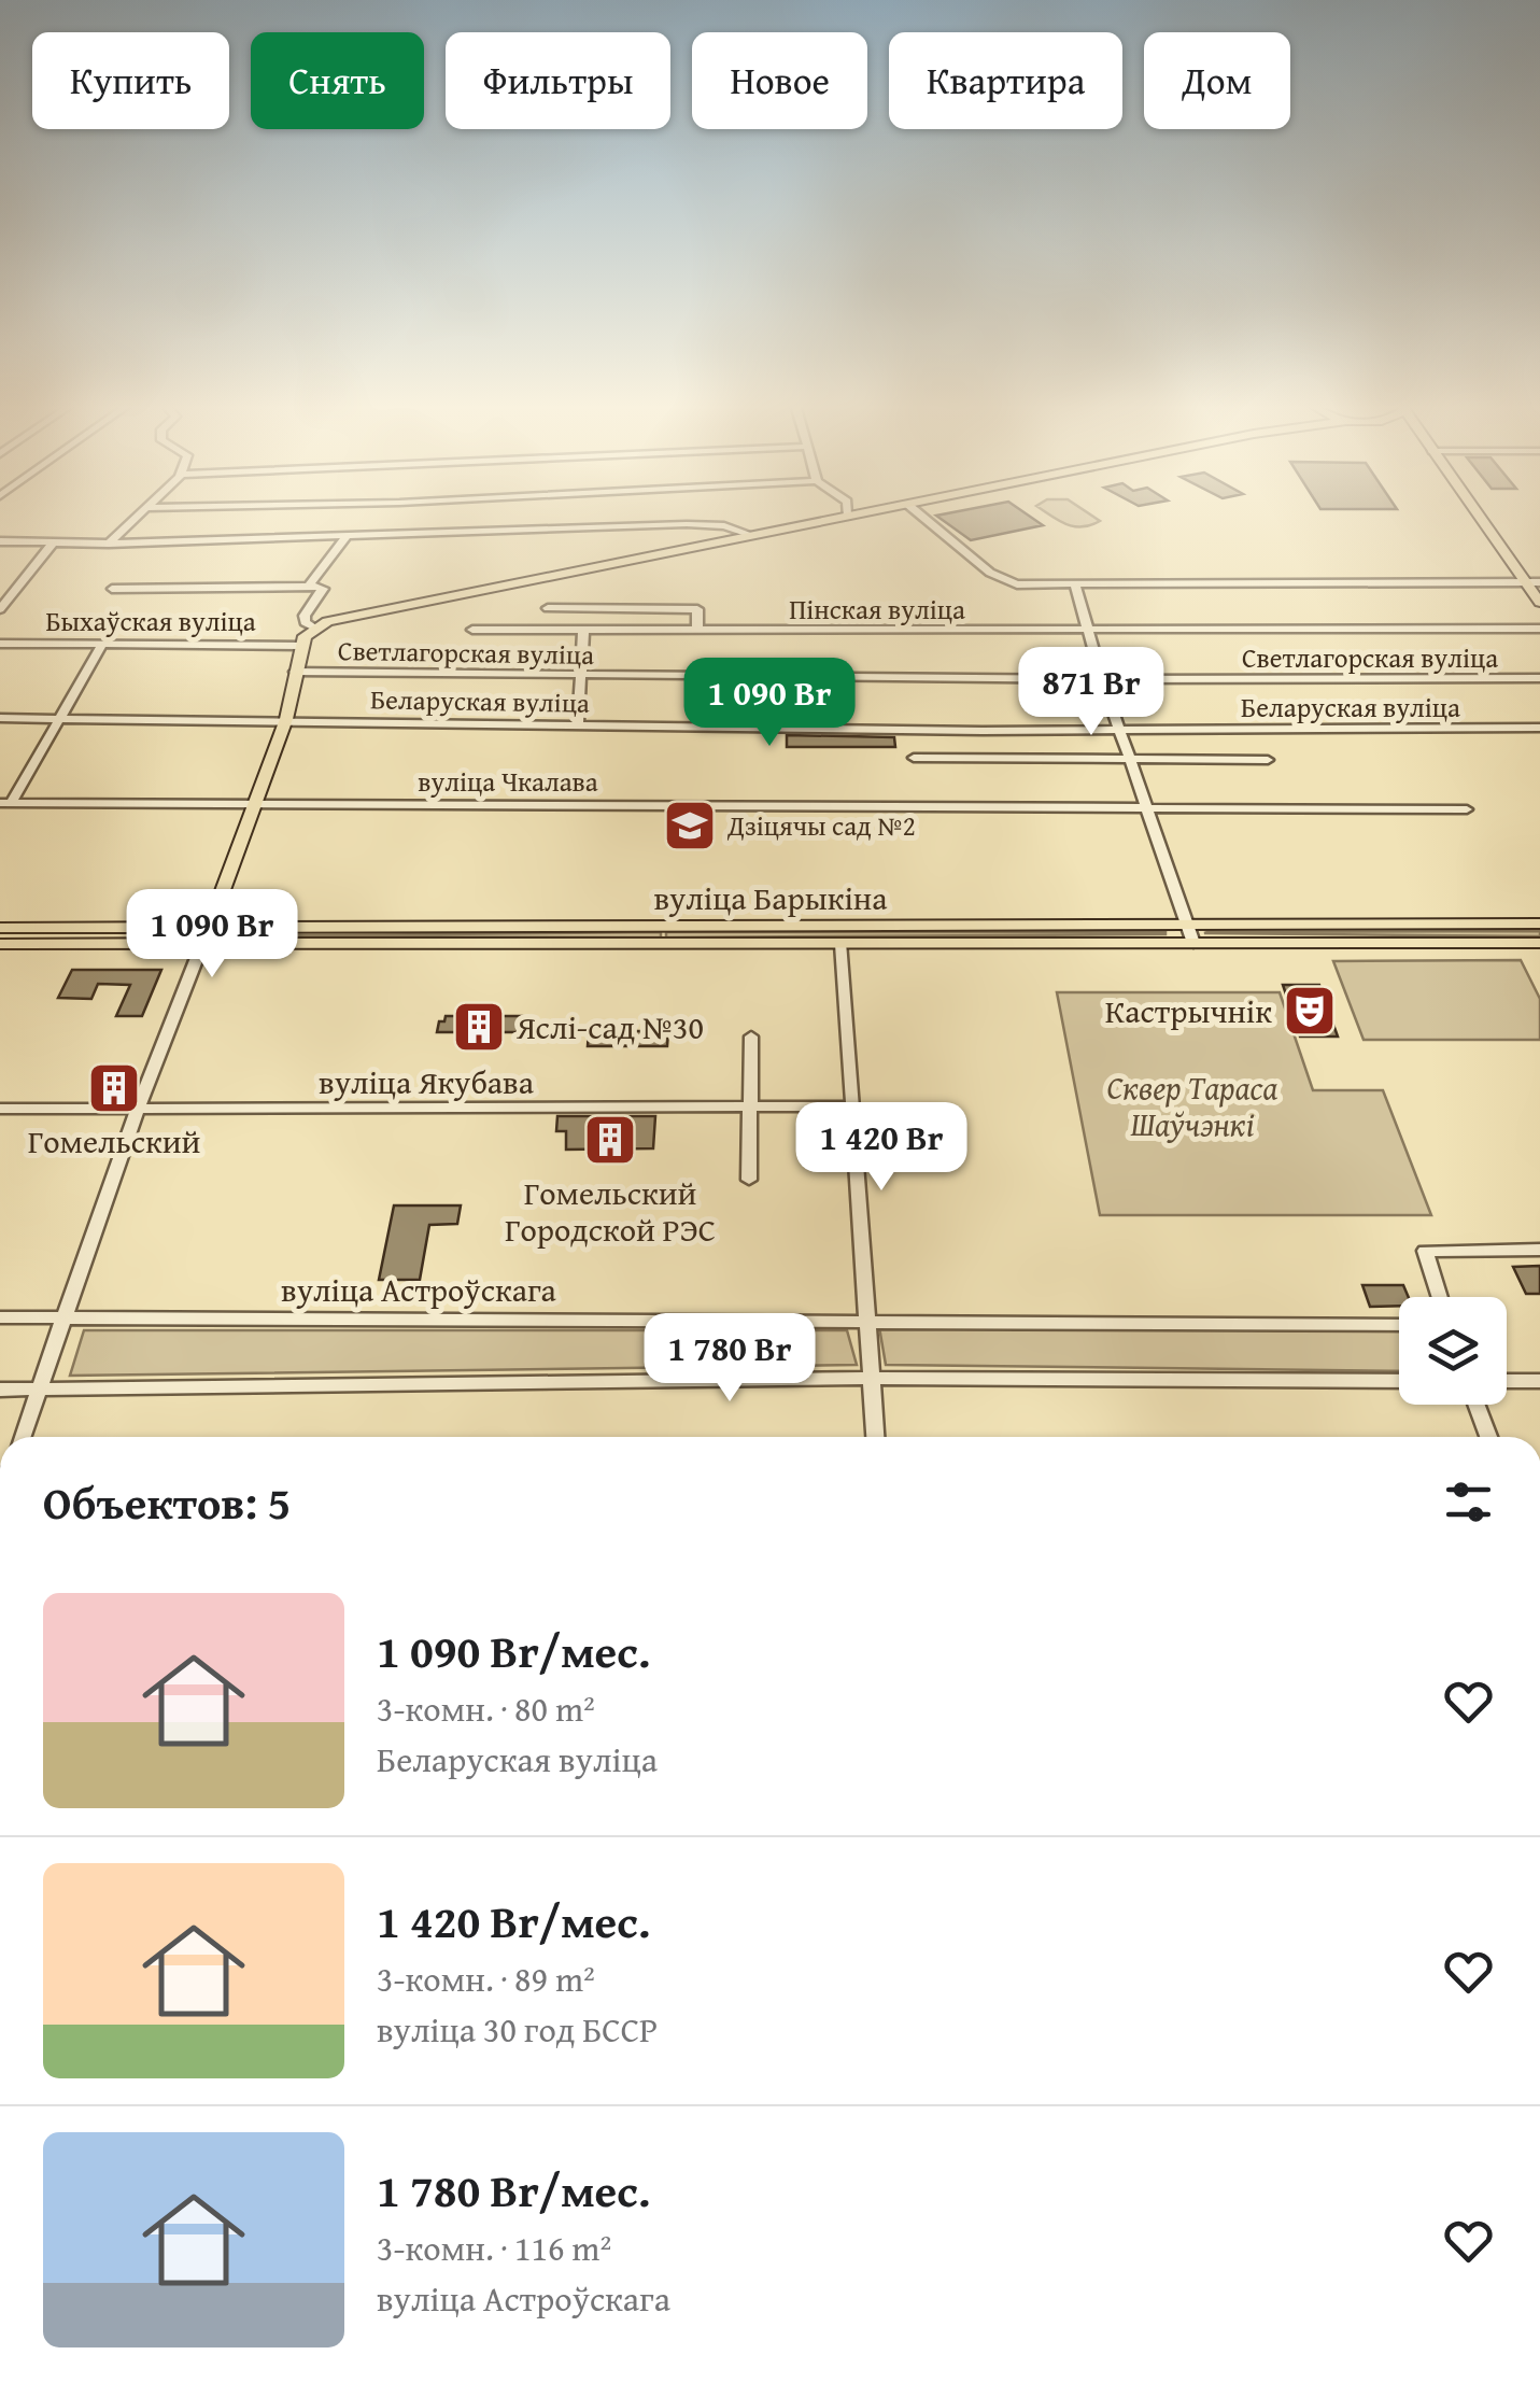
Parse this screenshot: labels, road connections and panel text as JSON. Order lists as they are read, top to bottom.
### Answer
{
  "streets": {
    "main road": ["вуліца Барыкіна"],
    "street": [
      "Пінская вуліца",
      "Быхаўская вуліца",
      "Светлагорская вуліца",
      "Беларуская вуліца",
      "вуліца Чкалава",
      "вуліца Якубава",
      "вуліца Астроўскага"
    ]
  },
  "parks": ["Сквер Тараса Шаўчэнкі"],
  "places": {
    "school or university": ["Дзіцячы сад №2"],
    "theatre": ["Кастрычнік"],
    "building": ["Яслі-сад №30", "Гомельский", "Гомельский Городской РЭС"]
  },
  "page": {
    "chip": [
      "Купить",
      "Снять",
      "Фильтры",
      "Новое",
      "Квартира",
      "Дом"
    ],
    "price": [
      "871 Br",
      "1 090 Br",
      "1 090 Br",
      "1 420 Br",
      "1 780 Br"
    ],
    "heading": "Объектов: 5",
    "list": [
      {
        "name": "1 090 Br/мес.",
        "note": "3-комн. · 80 m² · Беларуская вуліца"
      },
      {
        "name": "1 420 Br/мес.",
        "note": "3-комн. · 89 m² · вуліца 30 год БССР"
      },
      {
        "name": "1 780 Br/мес.",
        "note": "3-комн. · 116 m² · вуліца Астроўскага"
      }
    ]
  }
}
